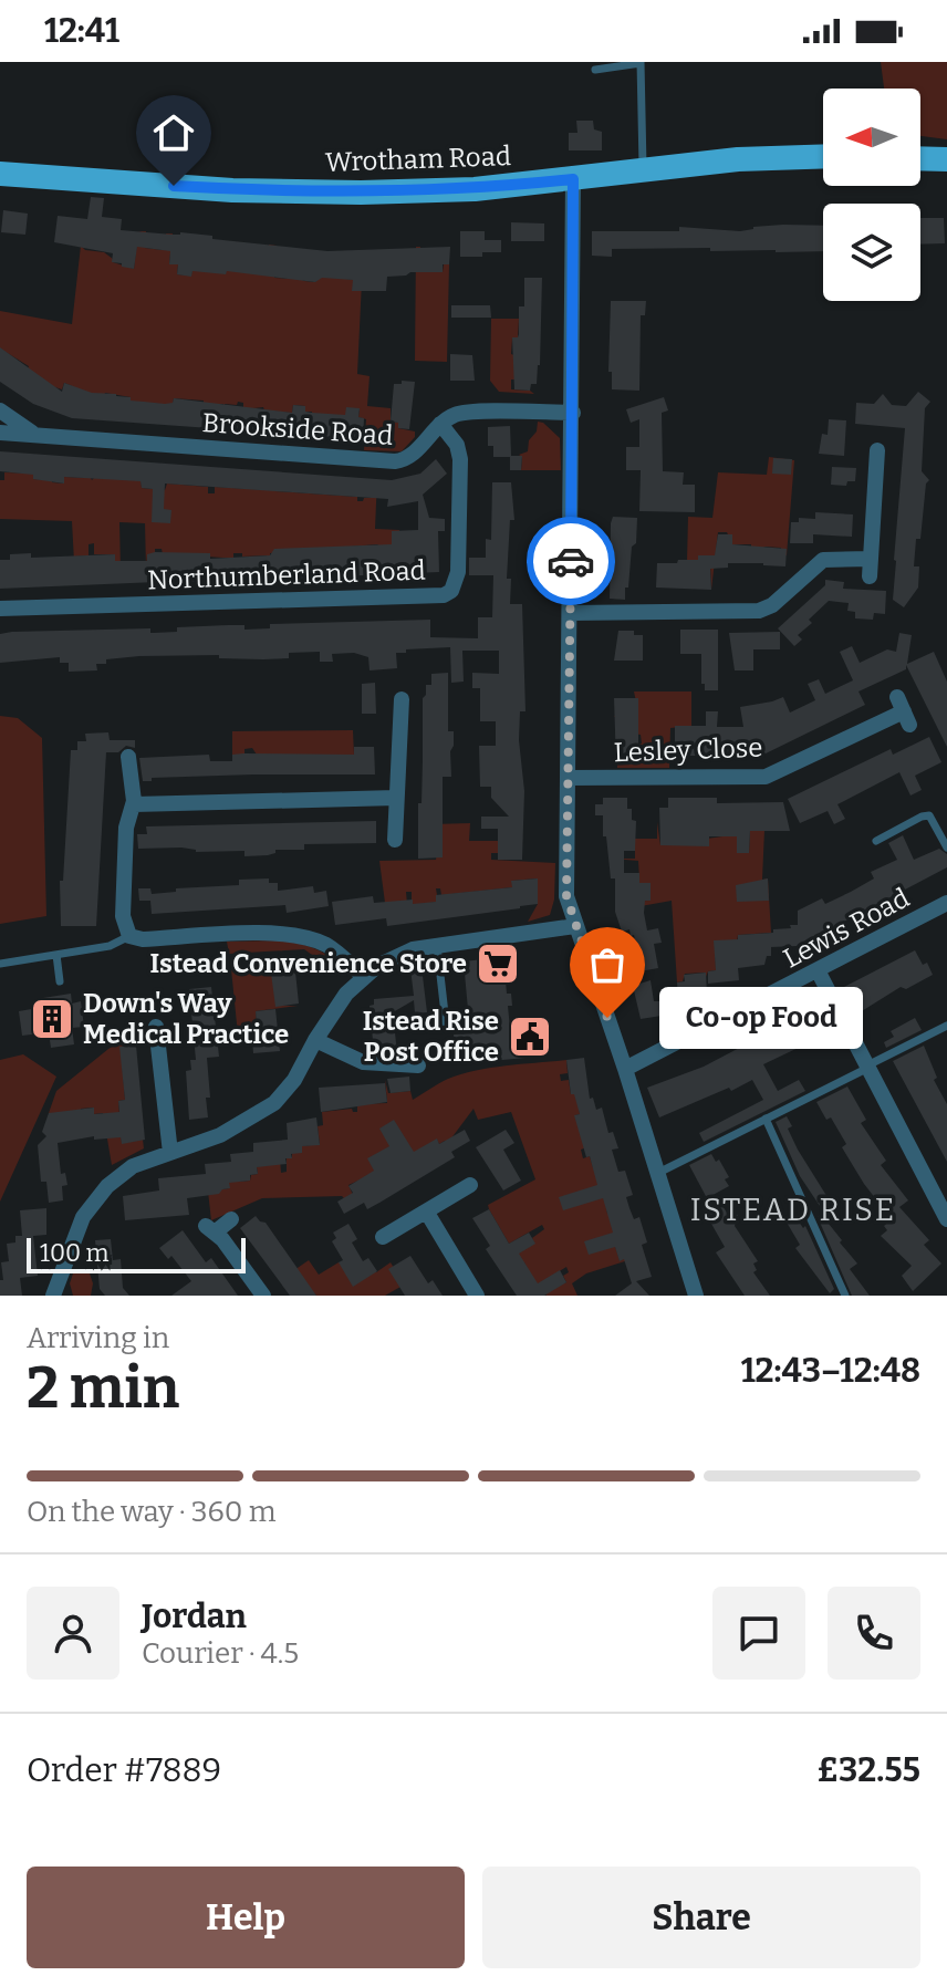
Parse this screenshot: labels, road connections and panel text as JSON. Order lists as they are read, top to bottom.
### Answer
{
  "streets": {
    "main road": ["Wrotham Road"],
    "street": [
      "Brookside Road",
      "Northumberland Road",
      "Lesley Close",
      "Lewis Road"
    ]
  },
  "crossings": [
    ["Brookside Road", "Northumberland Road"]
  ],
  "districts": ["ISTEAD RISE"],
  "places": {
    "supermarket": ["Istead Convenience Store"],
    "other": ["Co-op Food"],
    "building": ["Down's Way Medical Practice"],
    "public building": ["Istead Rise Post Office"]
  },
  "scale_bar": "100 m",
  "north": "left",
  "page": {
    "status": "12:41",
    "bubble": "Co-op Food",
    "scale": "100 m",
    "heading": ["2 min", "Arriving in", "12:43–12:48"],
    "panel": [
      "Jordan",
      "Courier · 4.5",
      "Order #7889",
      "£32.55"
    ],
    "bar": "On the way · 360 m",
    "buttons": ["Help", "Share"]
  }
}
